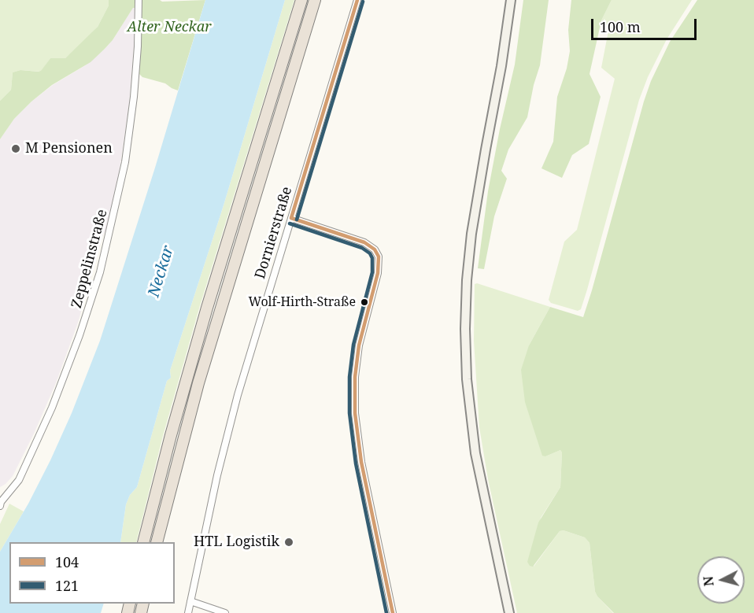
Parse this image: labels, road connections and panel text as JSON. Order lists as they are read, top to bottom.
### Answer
{
  "streets": {
    "street": ["Dornierstraße", "Zeppelinstraße"]
  },
  "water": ["Neckar"],
  "parks": ["Alter Neckar"],
  "places": ["M Pensionen", "Wolf-Hirth-Straße", "HTL Logistik"],
  "lines": ["transit line 104", "transit line 121"],
  "legend": ["104", "121"],
  "scale_bar": "100 m",
  "north": "left"
}
